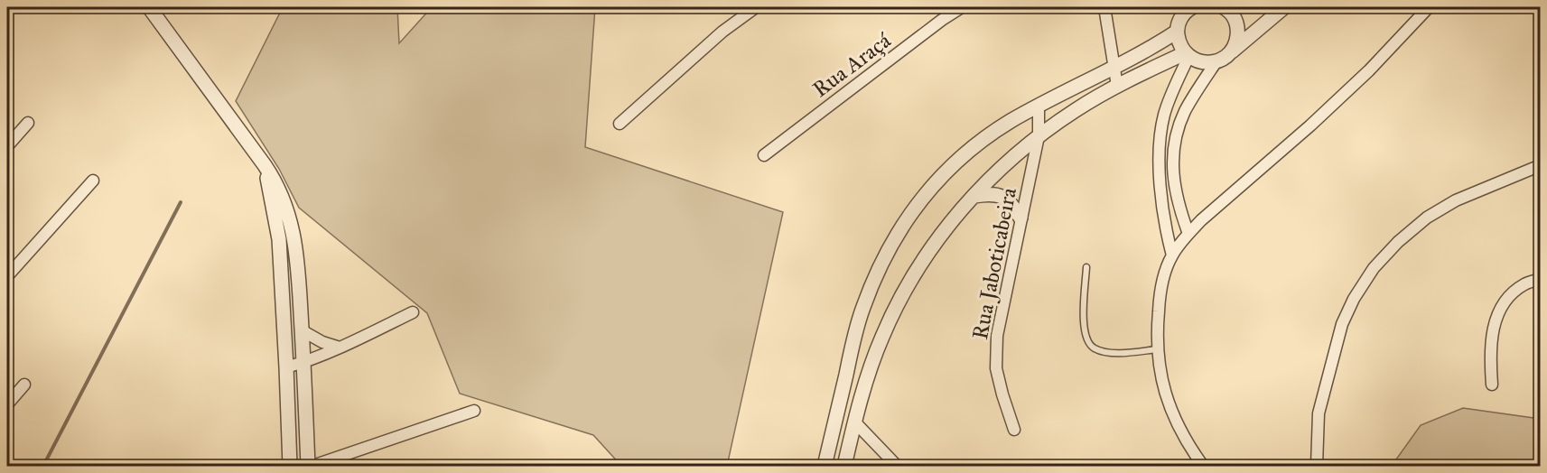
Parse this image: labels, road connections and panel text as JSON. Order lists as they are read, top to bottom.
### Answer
{
  "streets": {
    "street": ["Rua Araçá", "Rua Jaboticabeira"]
  }
}
